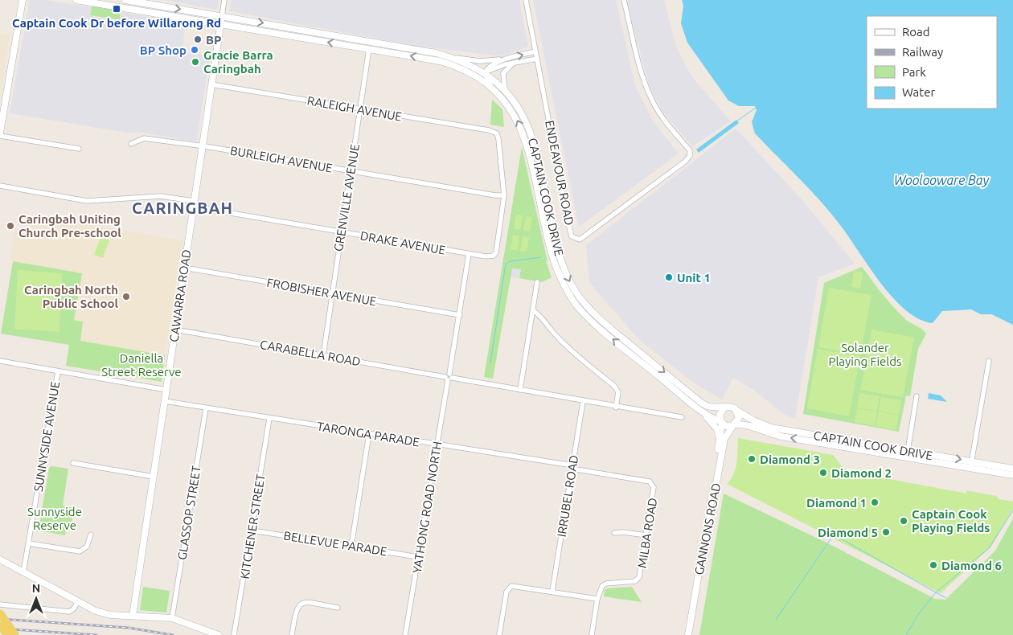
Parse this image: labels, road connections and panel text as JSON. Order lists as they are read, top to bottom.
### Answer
{
  "streets": {
    "main road": [
      "CAPTAIN COOK DRIVE",
      "GRENVILLE AVENUE",
      "CAWARRA ROAD",
      "GANNONS ROAD"
    ],
    "street": [
      "RALEIGH AVENUE",
      "BURLEIGH AVENUE",
      "ENDEAVOUR ROAD",
      "DRAKE AVENUE",
      "FROBISHER AVENUE",
      "CARABELLA ROAD",
      "TARONGA PARADE",
      "SUNNYSIDE AVENUE",
      "IRRUBEL ROAD",
      "YATHONG ROAD NORTH",
      "GLASSOP STREET",
      "KITCHENER STREET",
      "MILBA ROAD",
      "BELLEVUE PARADE"
    ]
  },
  "crossings": [
    ["RALEIGH AVENUE", "BURLEIGH AVENUE"],
    ["RALEIGH AVENUE", "GRENVILLE AVENUE"],
    ["RALEIGH AVENUE", "DRAKE AVENUE"],
    ["RALEIGH AVENUE", "CAWARRA ROAD"],
    ["BURLEIGH AVENUE", "GRENVILLE AVENUE"],
    ["BURLEIGH AVENUE", "DRAKE AVENUE"],
    ["BURLEIGH AVENUE", "CAWARRA ROAD"],
    ["CAPTAIN COOK DRIVE", "GRENVILLE AVENUE"],
    ["CAPTAIN COOK DRIVE", "CAWARRA ROAD"],
    ["CAPTAIN COOK DRIVE", "GANNONS ROAD"],
    ["GRENVILLE AVENUE", "DRAKE AVENUE"],
    ["GRENVILLE AVENUE", "FROBISHER AVENUE"],
    ["GRENVILLE AVENUE", "CARABELLA ROAD"],
    ["DRAKE AVENUE", "CAWARRA ROAD"],
    ["DRAKE AVENUE", "YATHONG ROAD NORTH"],
    ["FROBISHER AVENUE", "CAWARRA ROAD"],
    ["FROBISHER AVENUE", "YATHONG ROAD NORTH"],
    ["CAWARRA ROAD", "CARABELLA ROAD"],
    ["CAWARRA ROAD", "TARONGA PARADE"],
    ["CARABELLA ROAD", "IRRUBEL ROAD"],
    ["CARABELLA ROAD", "YATHONG ROAD NORTH"],
    ["TARONGA PARADE", "IRRUBEL ROAD"],
    ["TARONGA PARADE", "YATHONG ROAD NORTH"],
    ["TARONGA PARADE", "GLASSOP STREET"],
    ["TARONGA PARADE", "KITCHENER STREET"],
    ["TARONGA PARADE", "MILBA ROAD"],
    ["IRRUBEL ROAD", "MILBA ROAD"],
    ["YATHONG ROAD NORTH", "BELLEVUE PARADE"],
    ["KITCHENER STREET", "BELLEVUE PARADE"]
  ],
  "districts": ["CARINGBAH"],
  "water": ["Woolooware Bay"],
  "parks": ["Solander Playing Fields", "Daniella Street Reserve", "Sunnyside Reserve"],
  "places": {
    "transit": ["Captain Cook Dr before Willarong Rd"],
    "other": [
      "BP",
      "BP Shop",
      "Gracie Barra Caringbah",
      "Caringbah Uniting Church Pre-school",
      "Unit 1",
      "Caringbah North Public School",
      "Diamond 3",
      "Diamond 2",
      "Diamond 1",
      "Captain Cook Playing Fields",
      "Diamond 5",
      "Diamond 6"
    ]
  },
  "legend": [
    "Road",
    "Railway",
    "Park",
    "Water"
  ],
  "north": "top"
}
